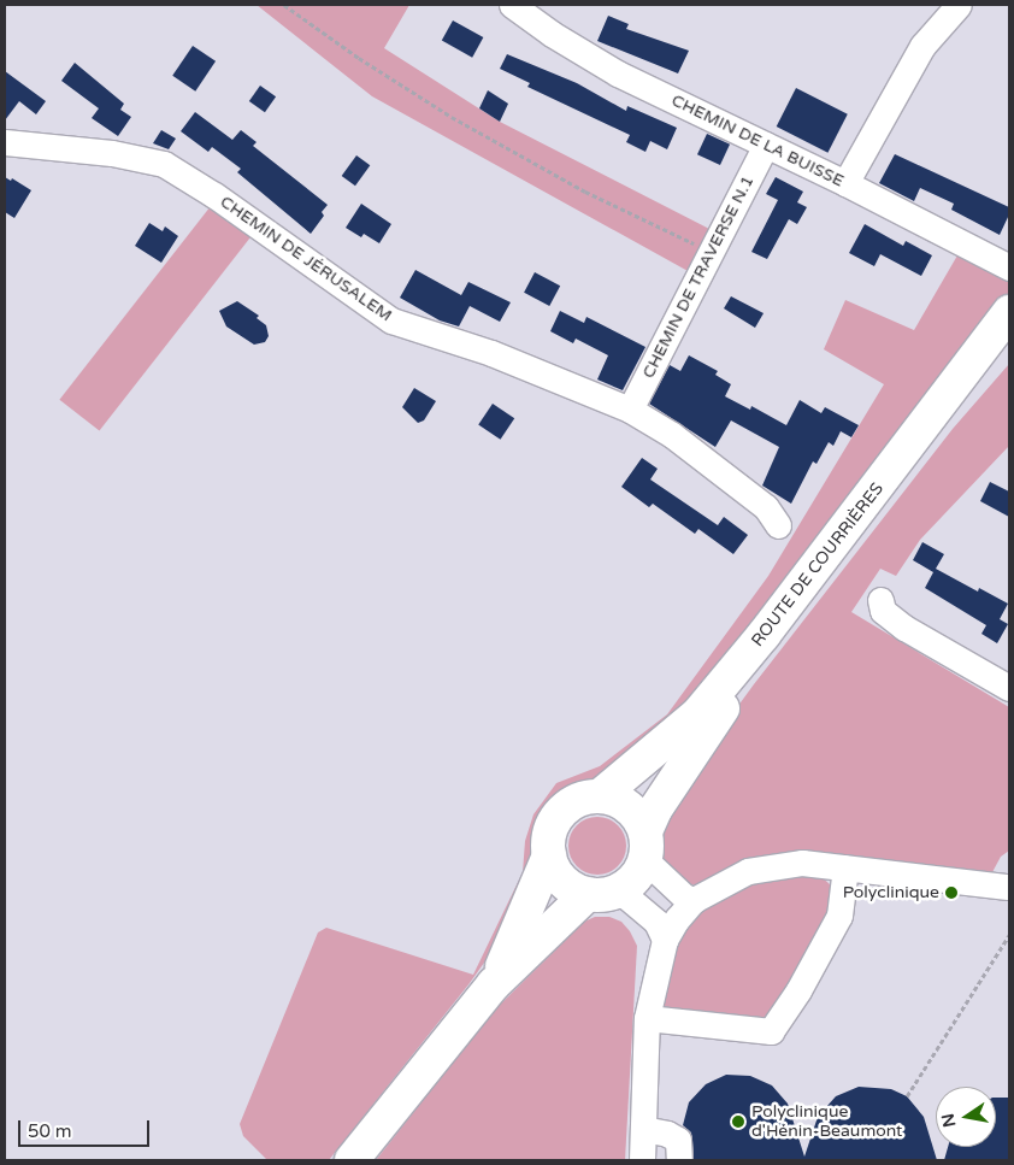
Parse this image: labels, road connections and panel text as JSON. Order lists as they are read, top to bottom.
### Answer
{
  "streets": {
    "main road": ["ROUTE DE COURRIÈRES"],
    "street": ["CHEMIN DE LA BUISSE", "CHEMIN DE JÉRUSALEM", "CHEMIN DE TRAVERSE N.1"]
  },
  "crossings": [
    ["CHEMIN DE LA BUISSE", "CHEMIN DE TRAVERSE N.1"],
    ["CHEMIN DE JÉRUSALEM", "CHEMIN DE TRAVERSE N.1"]
  ],
  "places": ["Polyclinique", "Polyclinique d'Hénin-Beaumont"],
  "scale_bar": "50 m",
  "north": "left"
}
